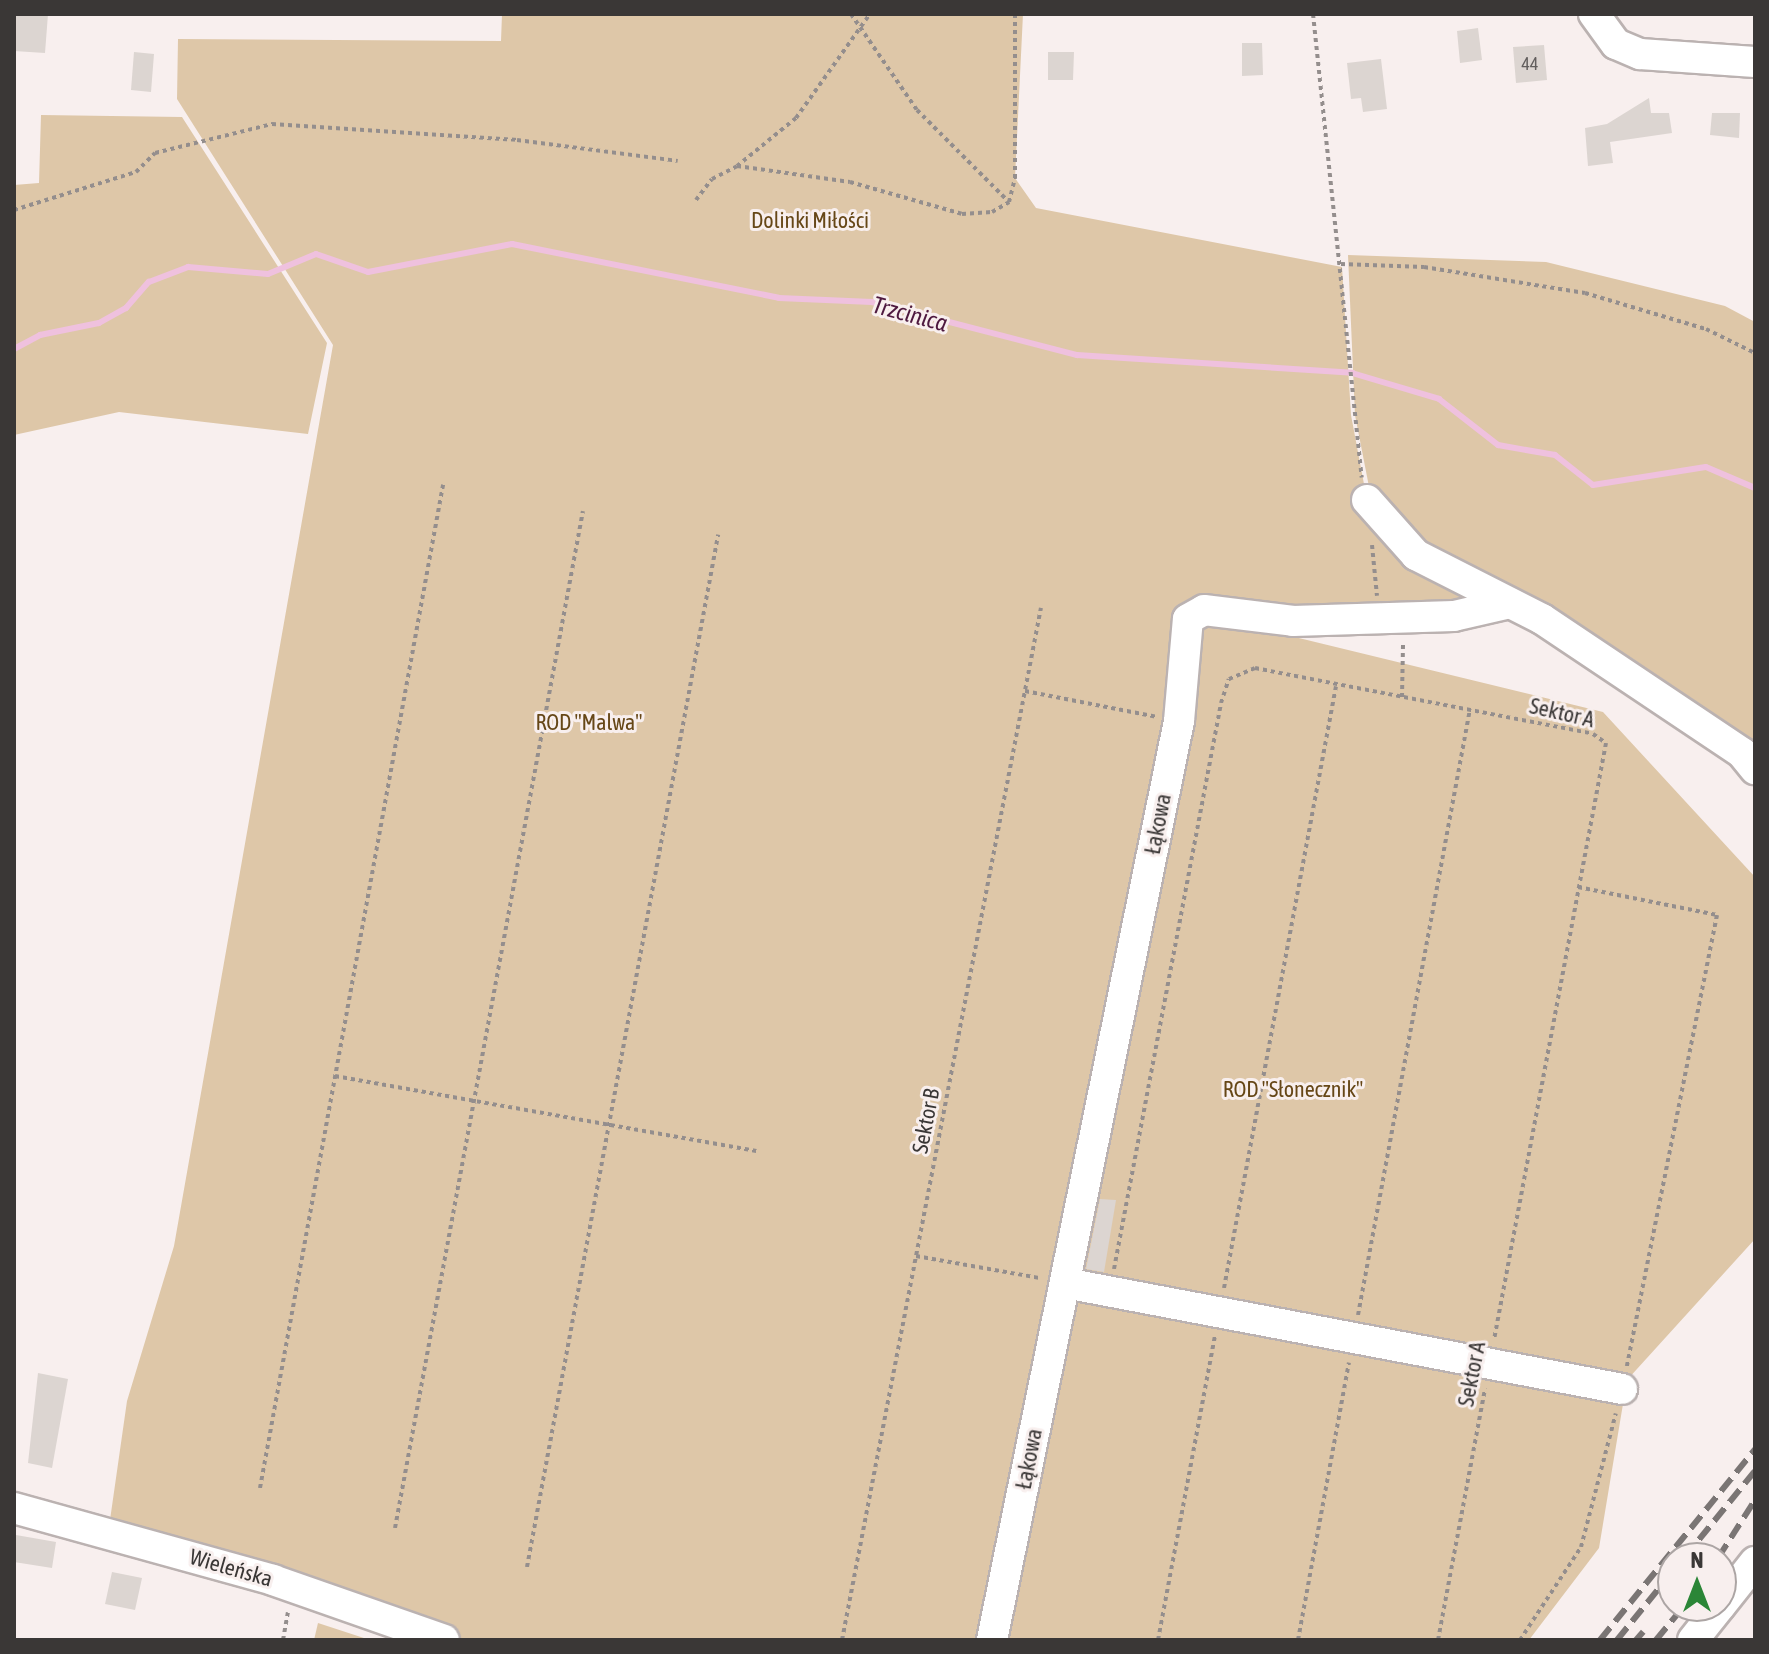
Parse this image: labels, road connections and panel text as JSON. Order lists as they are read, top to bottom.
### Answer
{
  "streets": {
    "street": ["Łąkowa", "Wieleńska"],
    "path": ["Sektor A", "Sektor B"]
  },
  "water": ["Trzcinica"],
  "parks": ["Dolinki Miłości", "ROD \"Malwa\"", "ROD \"Słonecznik\""],
  "house_numbers": ["44"],
  "north": "top"
}
